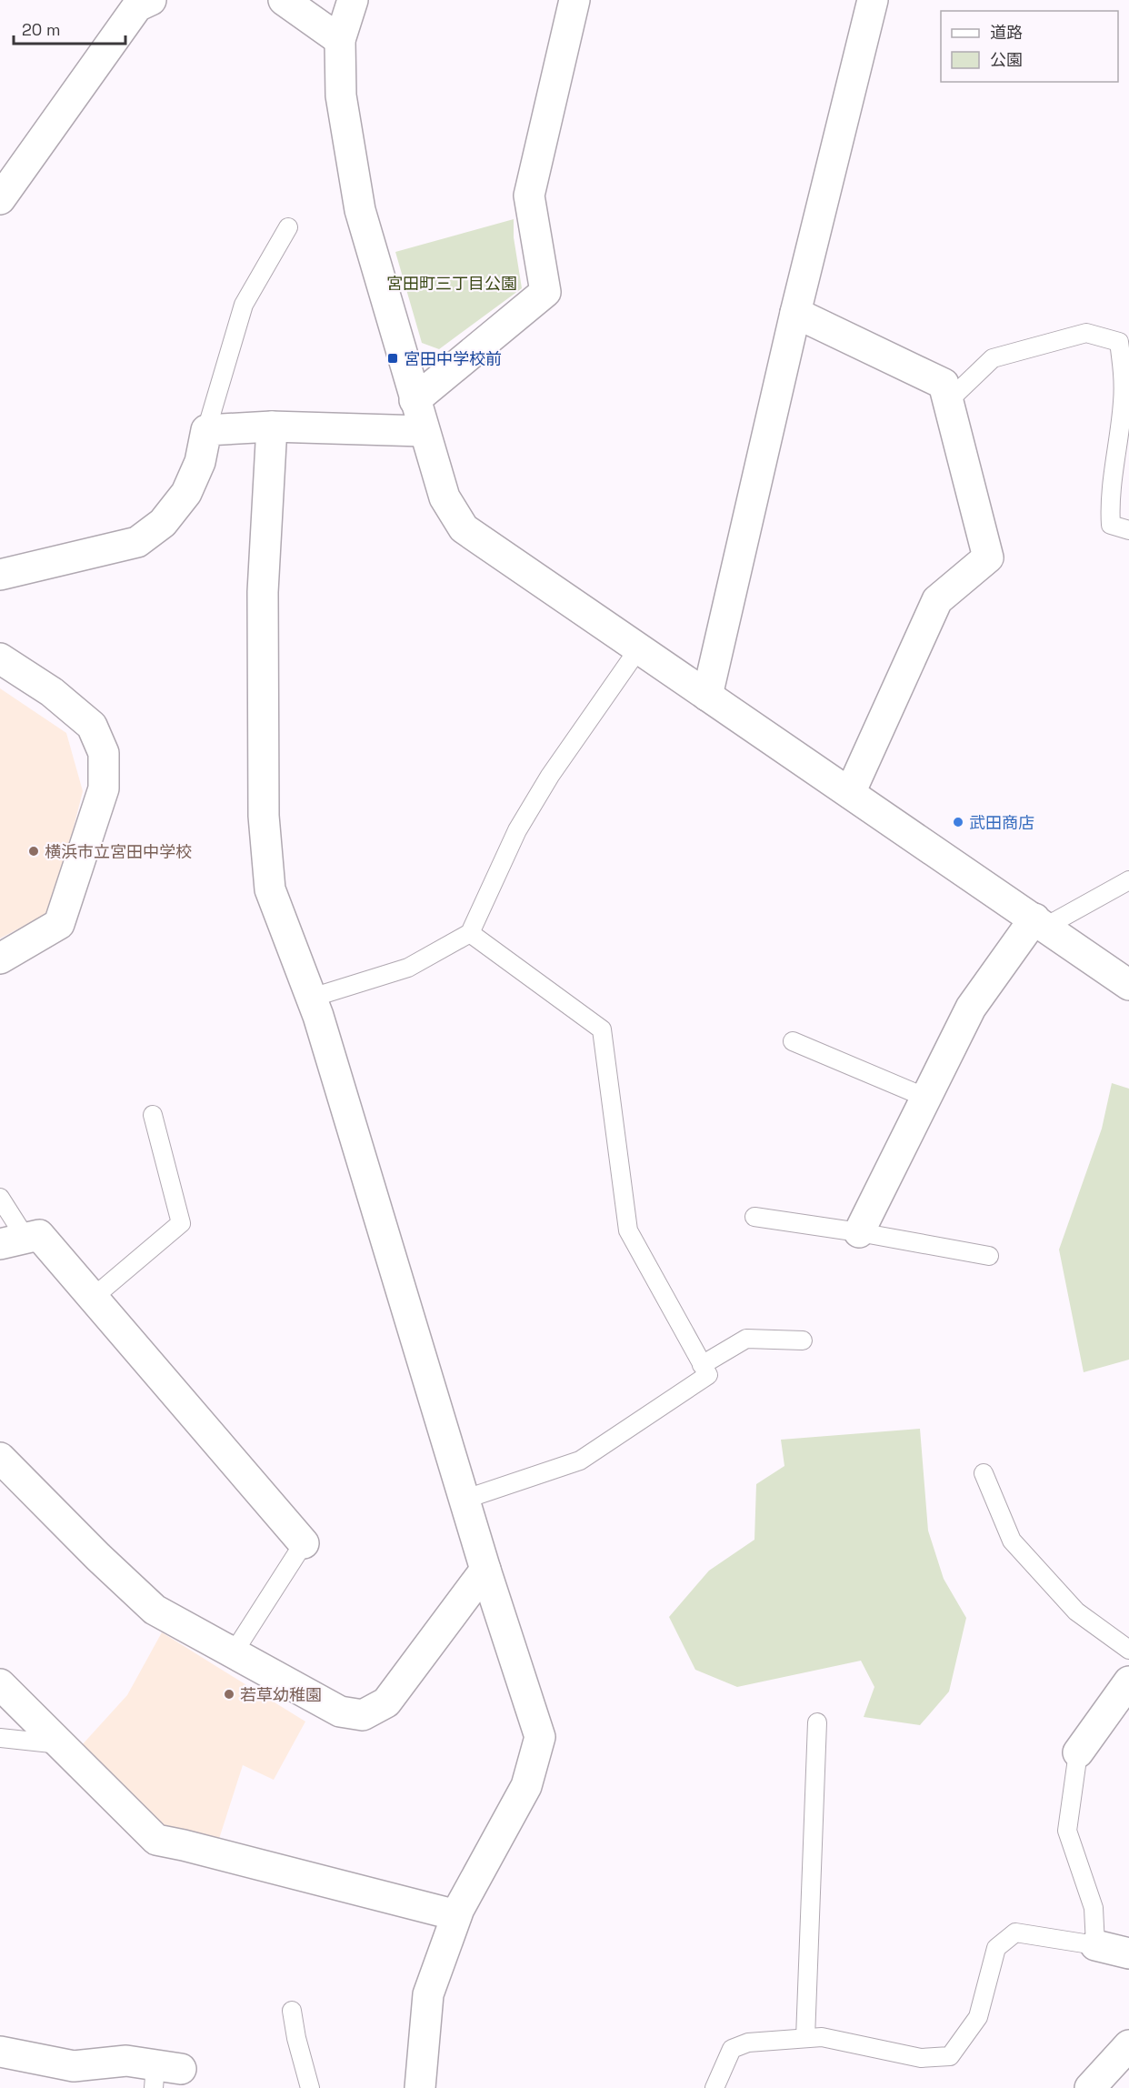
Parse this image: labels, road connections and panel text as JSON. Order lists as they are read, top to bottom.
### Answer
{
  "parks": ["宮田町三丁目公園"],
  "places": {
    "transit": ["宮田中学校前"],
    "other": ["武田商店", "横浜市立宮田中学校", "若草幼稚園"]
  },
  "legend": ["道路", "公園"],
  "scale_bar": "20 m"
}
